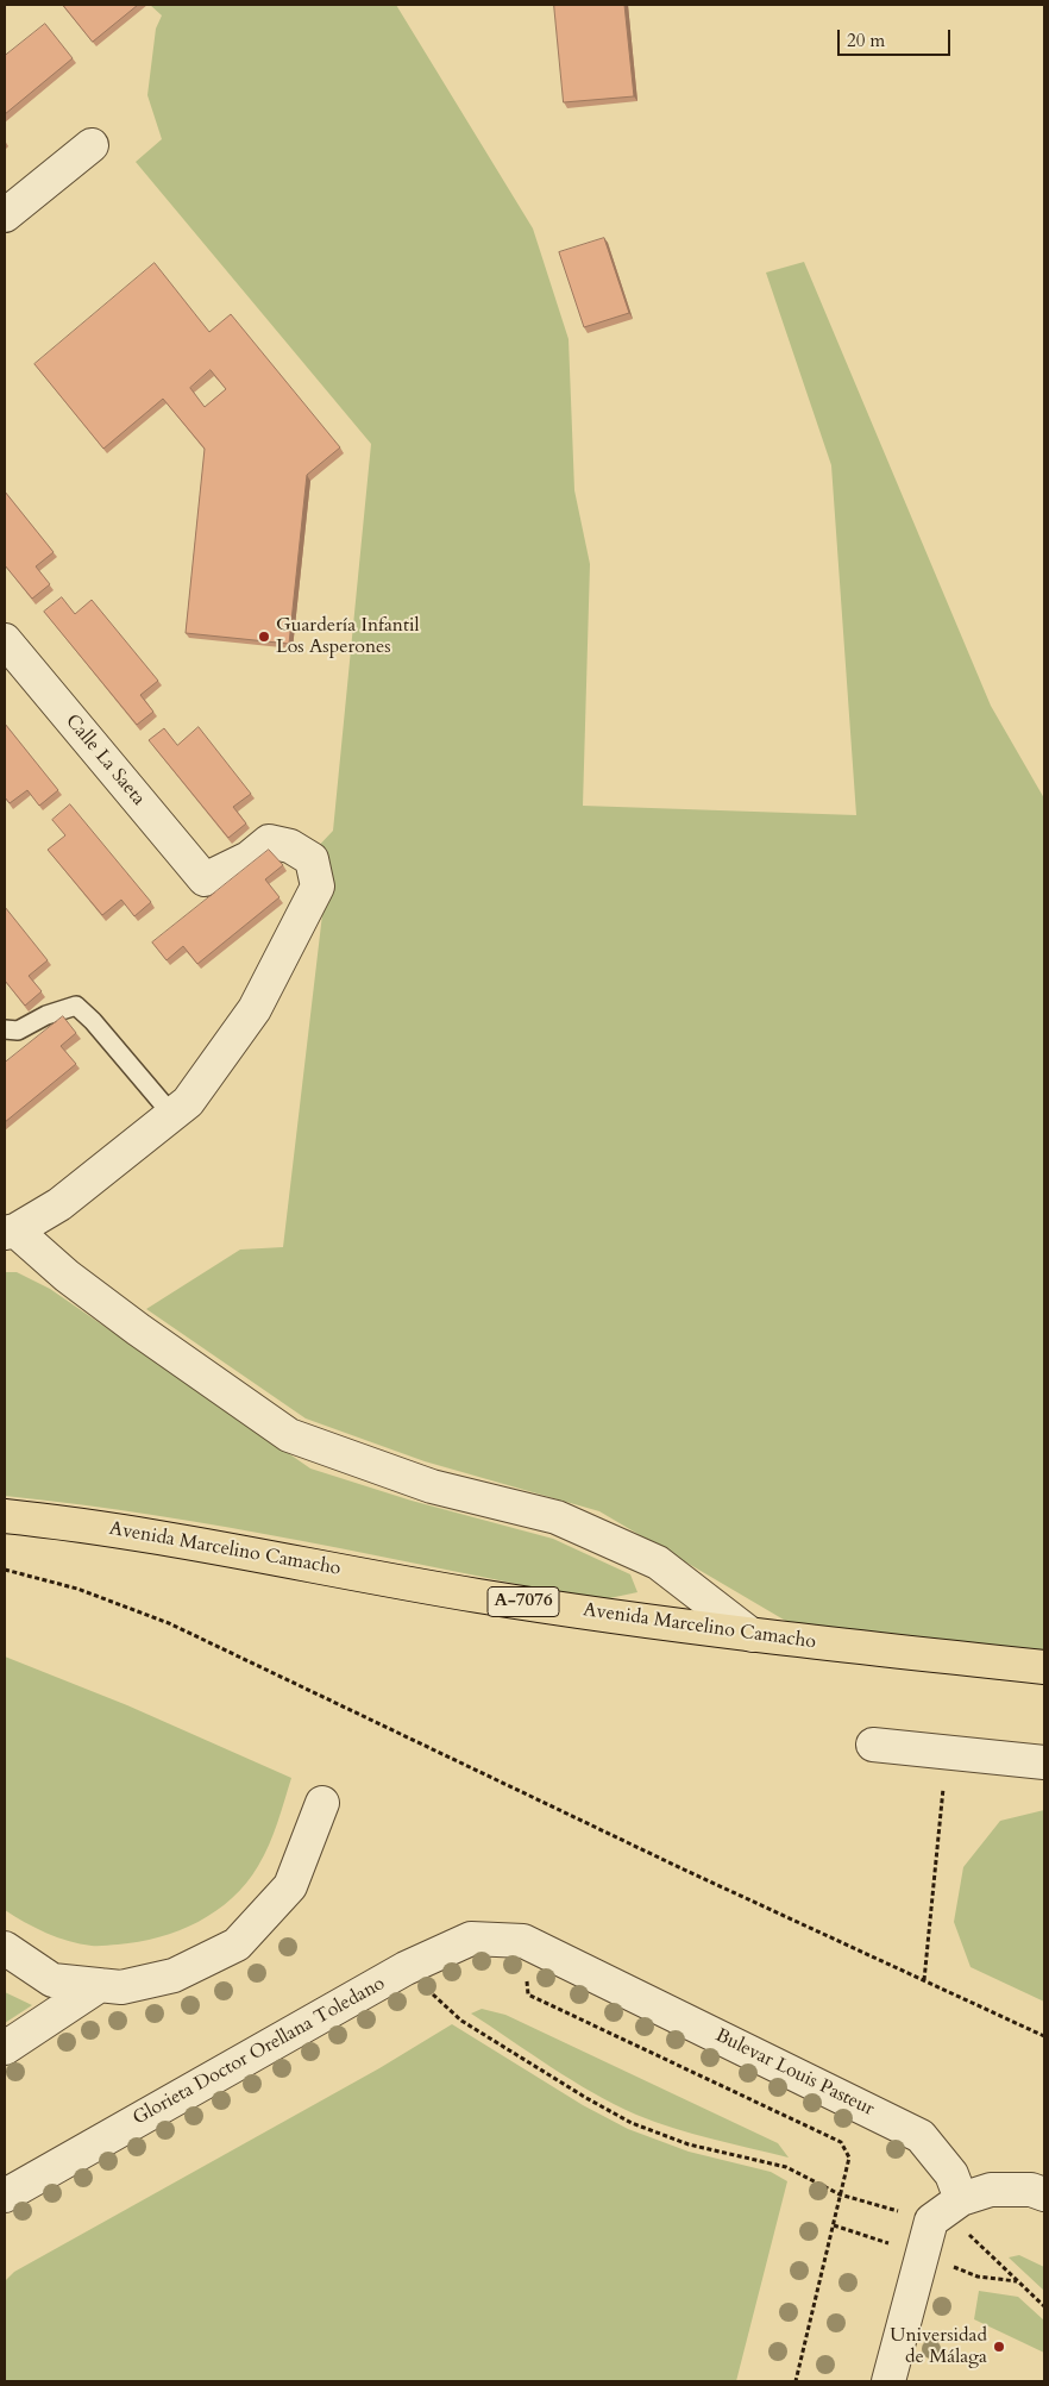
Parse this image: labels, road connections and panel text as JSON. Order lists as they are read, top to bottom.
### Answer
{
  "streets": {
    "main road": ["Avenida Marcelino Camacho", "A-7076"],
    "street": ["Calle La Saeta", "Glorieta Doctor Orellana Toledano", "Bulevar Louis Pasteur"]
  },
  "crossings": [
    ["Glorieta Doctor Orellana Toledano", "Bulevar Louis Pasteur"]
  ],
  "places": ["Guardería Infantil Los Asperones", "Universidad de Málaga"],
  "scale_bar": "20 m"
}
